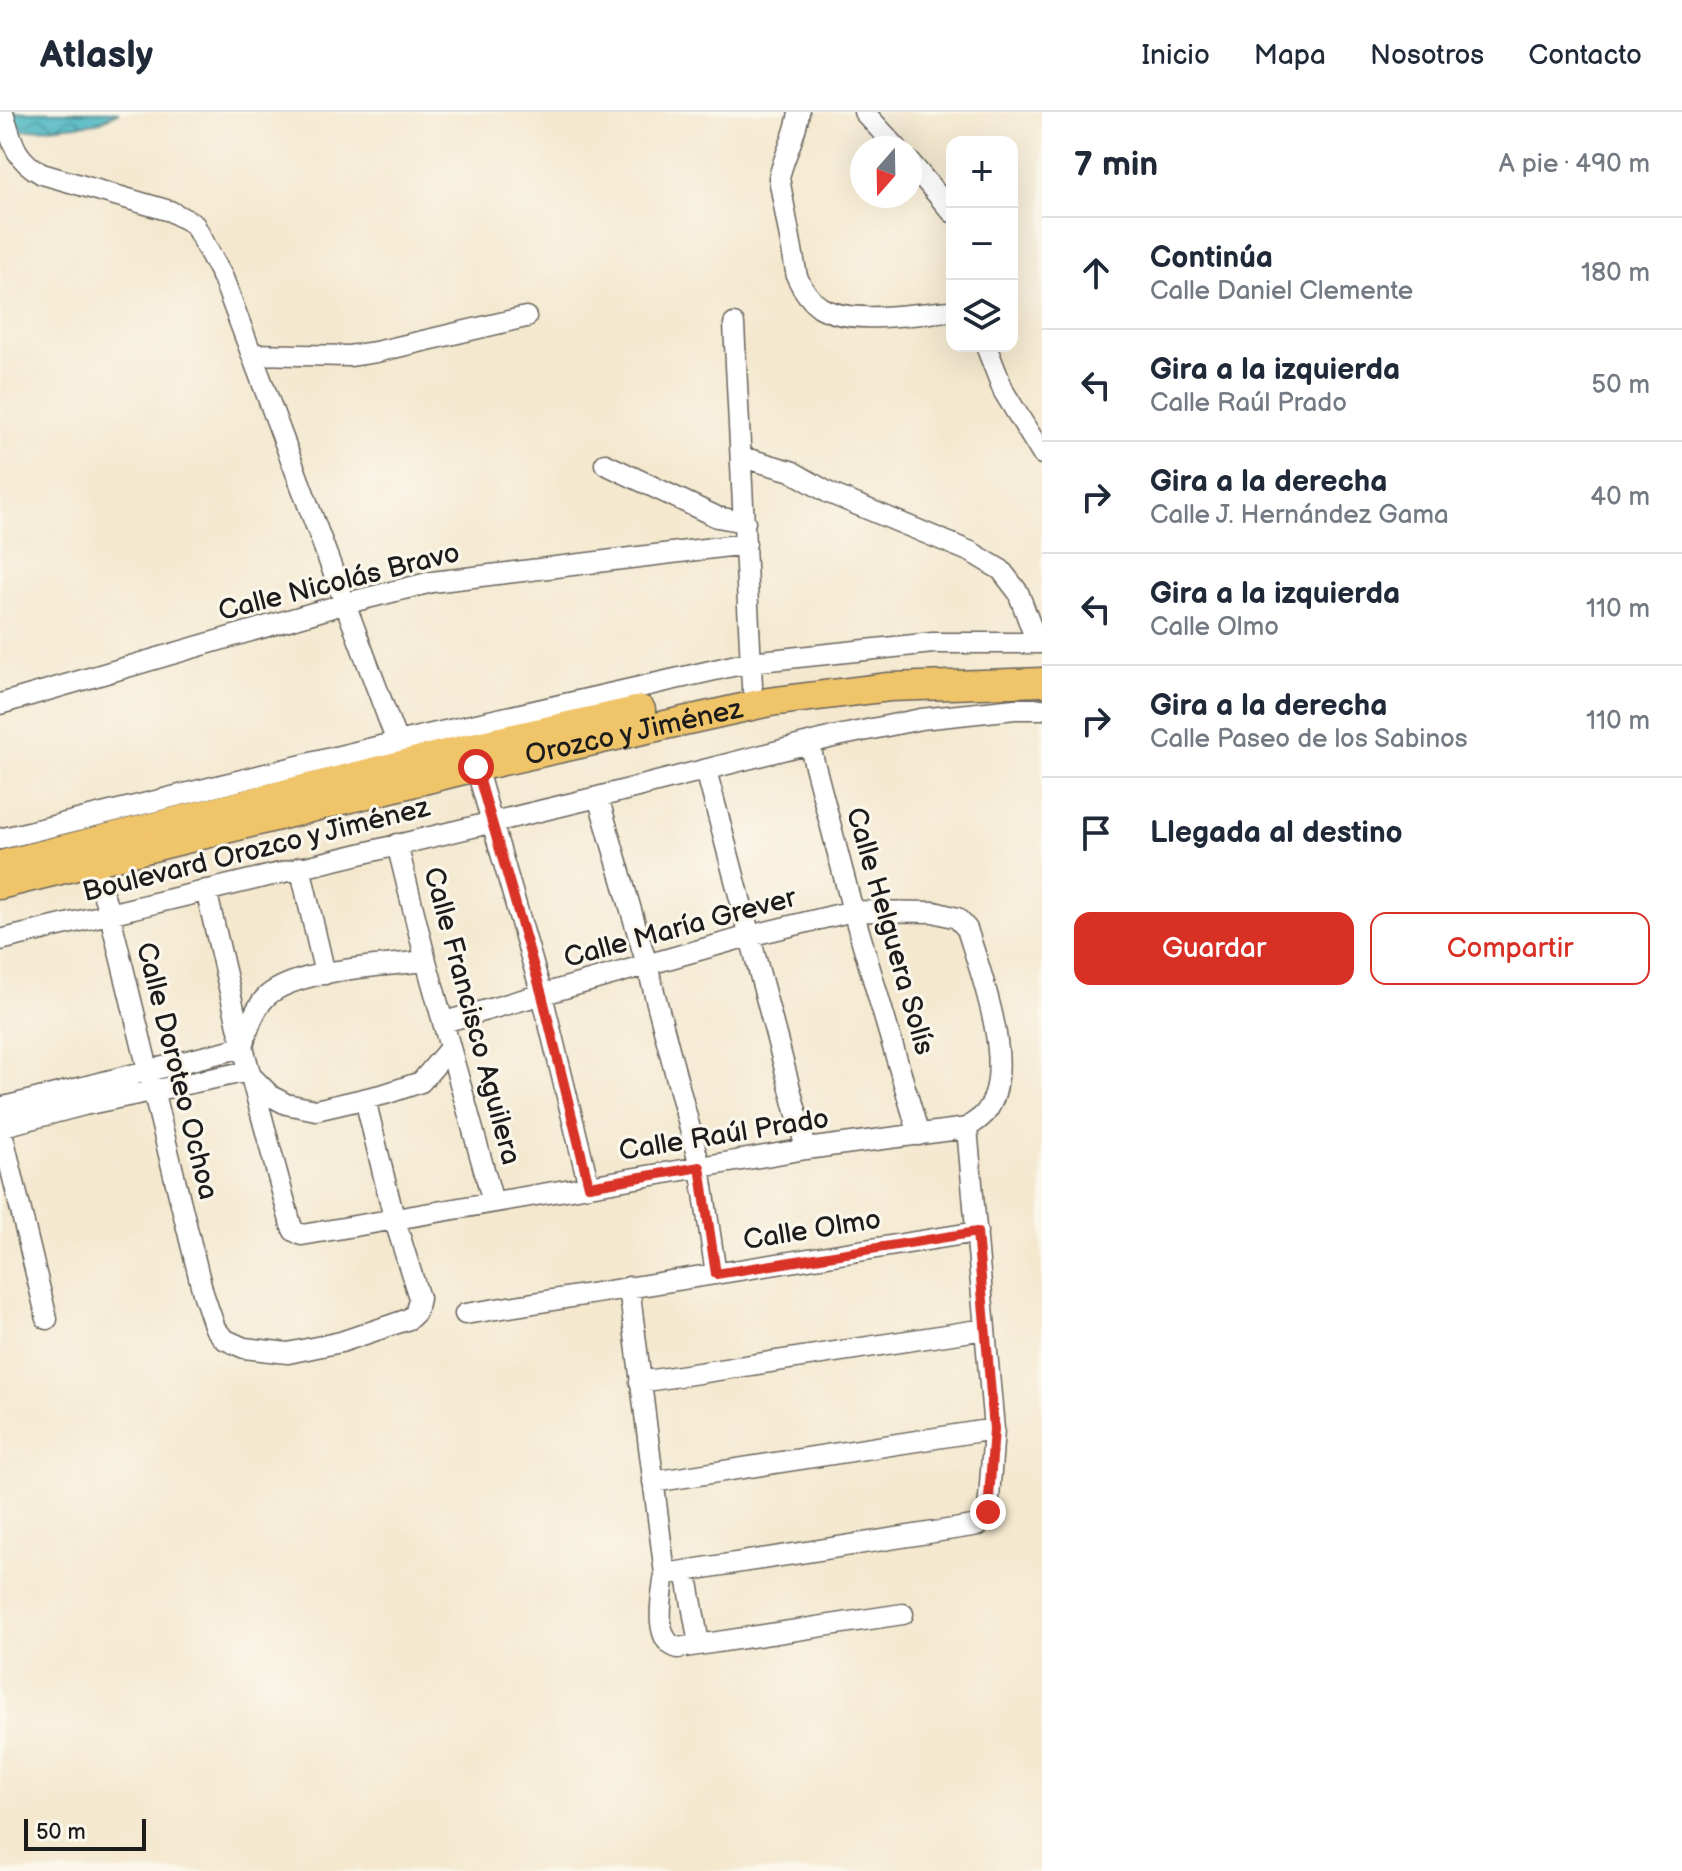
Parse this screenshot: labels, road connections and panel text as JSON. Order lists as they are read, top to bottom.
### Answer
{
  "streets": {
    "highway": ["Orozco y Jiménez"],
    "street": [
      "Calle Nicolás Bravo",
      "Boulevard Orozco y Jiménez",
      "Calle María Grever",
      "Calle Helguera Solís",
      "Calle Francisco Aguilera",
      "Calle Doroteo Ochoa",
      "Calle Raúl Prado",
      "Calle Olmo"
    ]
  },
  "crossings": [
    ["Orozco y Jiménez", "Calle Doroteo Ochoa"],
    ["Boulevard Orozco y Jiménez", "Calle Helguera Solís"],
    ["Boulevard Orozco y Jiménez", "Calle Francisco Aguilera"],
    ["Boulevard Orozco y Jiménez", "Calle Doroteo Ochoa"],
    ["Calle María Grever", "Calle Helguera Solís"],
    ["Calle María Grever", "Calle Francisco Aguilera"],
    ["Calle María Grever", "Calle Doroteo Ochoa"],
    ["Calle María Grever", "Calle Raúl Prado"],
    ["Calle Helguera Solís", "Calle Raúl Prado"],
    ["Calle Francisco Aguilera", "Calle Doroteo Ochoa"],
    ["Calle Francisco Aguilera", "Calle Raúl Prado"],
    ["Calle Doroteo Ochoa", "Calle Raúl Prado"]
  ],
  "scale_bar": "50 m",
  "north": "bottom",
  "page": {
    "header": "Atlasly",
    "nav": [
      "Inicio",
      "Mapa",
      "Nosotros",
      "Contacto"
    ],
    "heading": ["7 min", "A pie · 490 m"],
    "map_buttons": ["+", "−"],
    "list": [
      ["Continúa", "Calle Daniel Clemente", "180 m"],
      ["Gira a la izquierda", "Calle Raúl Prado", "50 m"],
      ["Gira a la derecha", "Calle J. Hernández Gama", "40 m"],
      ["Gira a la izquierda", "Calle Olmo", "110 m"],
      ["Gira a la derecha", "Calle Paseo de los Sabinos", "110 m"],
      "Llegada al destino"
    ],
    "buttons": ["Guardar", "Compartir"],
    "scale": "50 m"
  }
}
